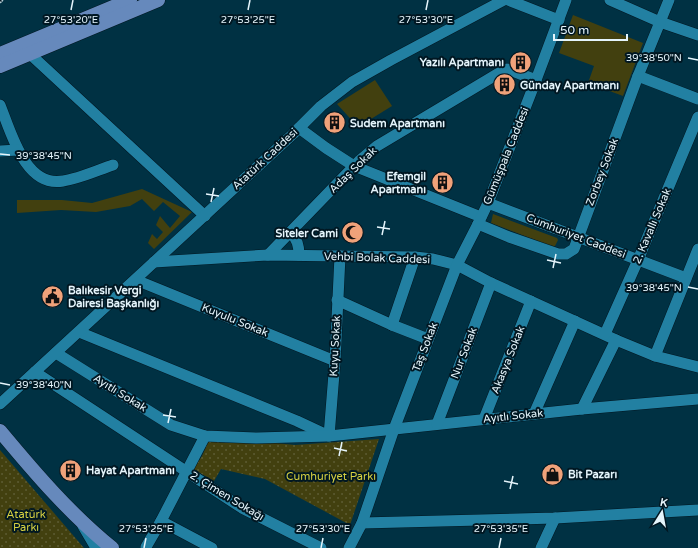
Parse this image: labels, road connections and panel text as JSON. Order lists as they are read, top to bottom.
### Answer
{
  "streets": {
    "street": [
      "Gümüşpala Caddesi",
      "Atatürk Caddesi",
      "Adaş Sokak",
      "Zorbey Sokak",
      "2. Kavallı Sokak",
      "Cumhuriyet Caddesi",
      "Vehbi Bolak Caddesi",
      "Kuyulu Sokak",
      "Kuyu Sokak",
      "Taş Sokak",
      "Nur Sokak",
      "Akasya Sokak",
      "Ayıtlı Sokak",
      "2. Çimen Sokağı"
    ]
  },
  "crossings": [
    ["Gümüşpala Caddesi", "Adaş Sokak"],
    ["Gümüşpala Caddesi", "Zorbey Sokak"],
    ["Gümüşpala Caddesi", "Cumhuriyet Caddesi"],
    ["Gümüşpala Caddesi", "Vehbi Bolak Caddesi"],
    ["Gümüşpala Caddesi", "Taş Sokak"],
    ["Atatürk Caddesi", "Vehbi Bolak Caddesi"],
    ["Atatürk Caddesi", "Kuyulu Sokak"],
    ["Atatürk Caddesi", "Ayıtlı Sokak"],
    ["Atatürk Caddesi", "2. Çimen Sokağı"],
    ["Adaş Sokak", "Vehbi Bolak Caddesi"],
    ["Zorbey Sokak", "Cumhuriyet Caddesi"],
    ["2. Kavallı Sokak", "Cumhuriyet Caddesi"],
    ["2. Kavallı Sokak", "Vehbi Bolak Caddesi"],
    ["Vehbi Bolak Caddesi", "Kuyu Sokak"],
    ["Vehbi Bolak Caddesi", "Taş Sokak"],
    ["Vehbi Bolak Caddesi", "Nur Sokak"],
    ["Vehbi Bolak Caddesi", "Akasya Sokak"],
    ["Kuyulu Sokak", "Kuyu Sokak"],
    ["Kuyu Sokak", "Ayıtlı Sokak"],
    ["Taş Sokak", "Ayıtlı Sokak"],
    ["Nur Sokak", "Ayıtlı Sokak"],
    ["Akasya Sokak", "Ayıtlı Sokak"]
  ],
  "parks": ["Cumhuriyet Parkı", "Atatürk Parkı"],
  "places": {
    "building": [
      "Yazılı Apartmanı",
      "Günday Apartmanı",
      "Sudem Apartmanı",
      "Efemgil Apartmanı",
      "Hayat Apartmanı"
    ],
    "mosque": ["Siteler Cami"],
    "public building": ["Balıkesir Vergi Dairesi Başkanlığı"],
    "shop": ["Bit Pazarı"]
  },
  "scale_bar": "50 m",
  "north": "top",
  "coordinates": [
    "27°53'20\"E",
    "27°53'25\"E",
    "27°53'30\"E",
    "39°38'50\"N",
    "39°38'45\"N",
    "39°38'40\"N",
    "27°53'35\"E"
  ]
}
